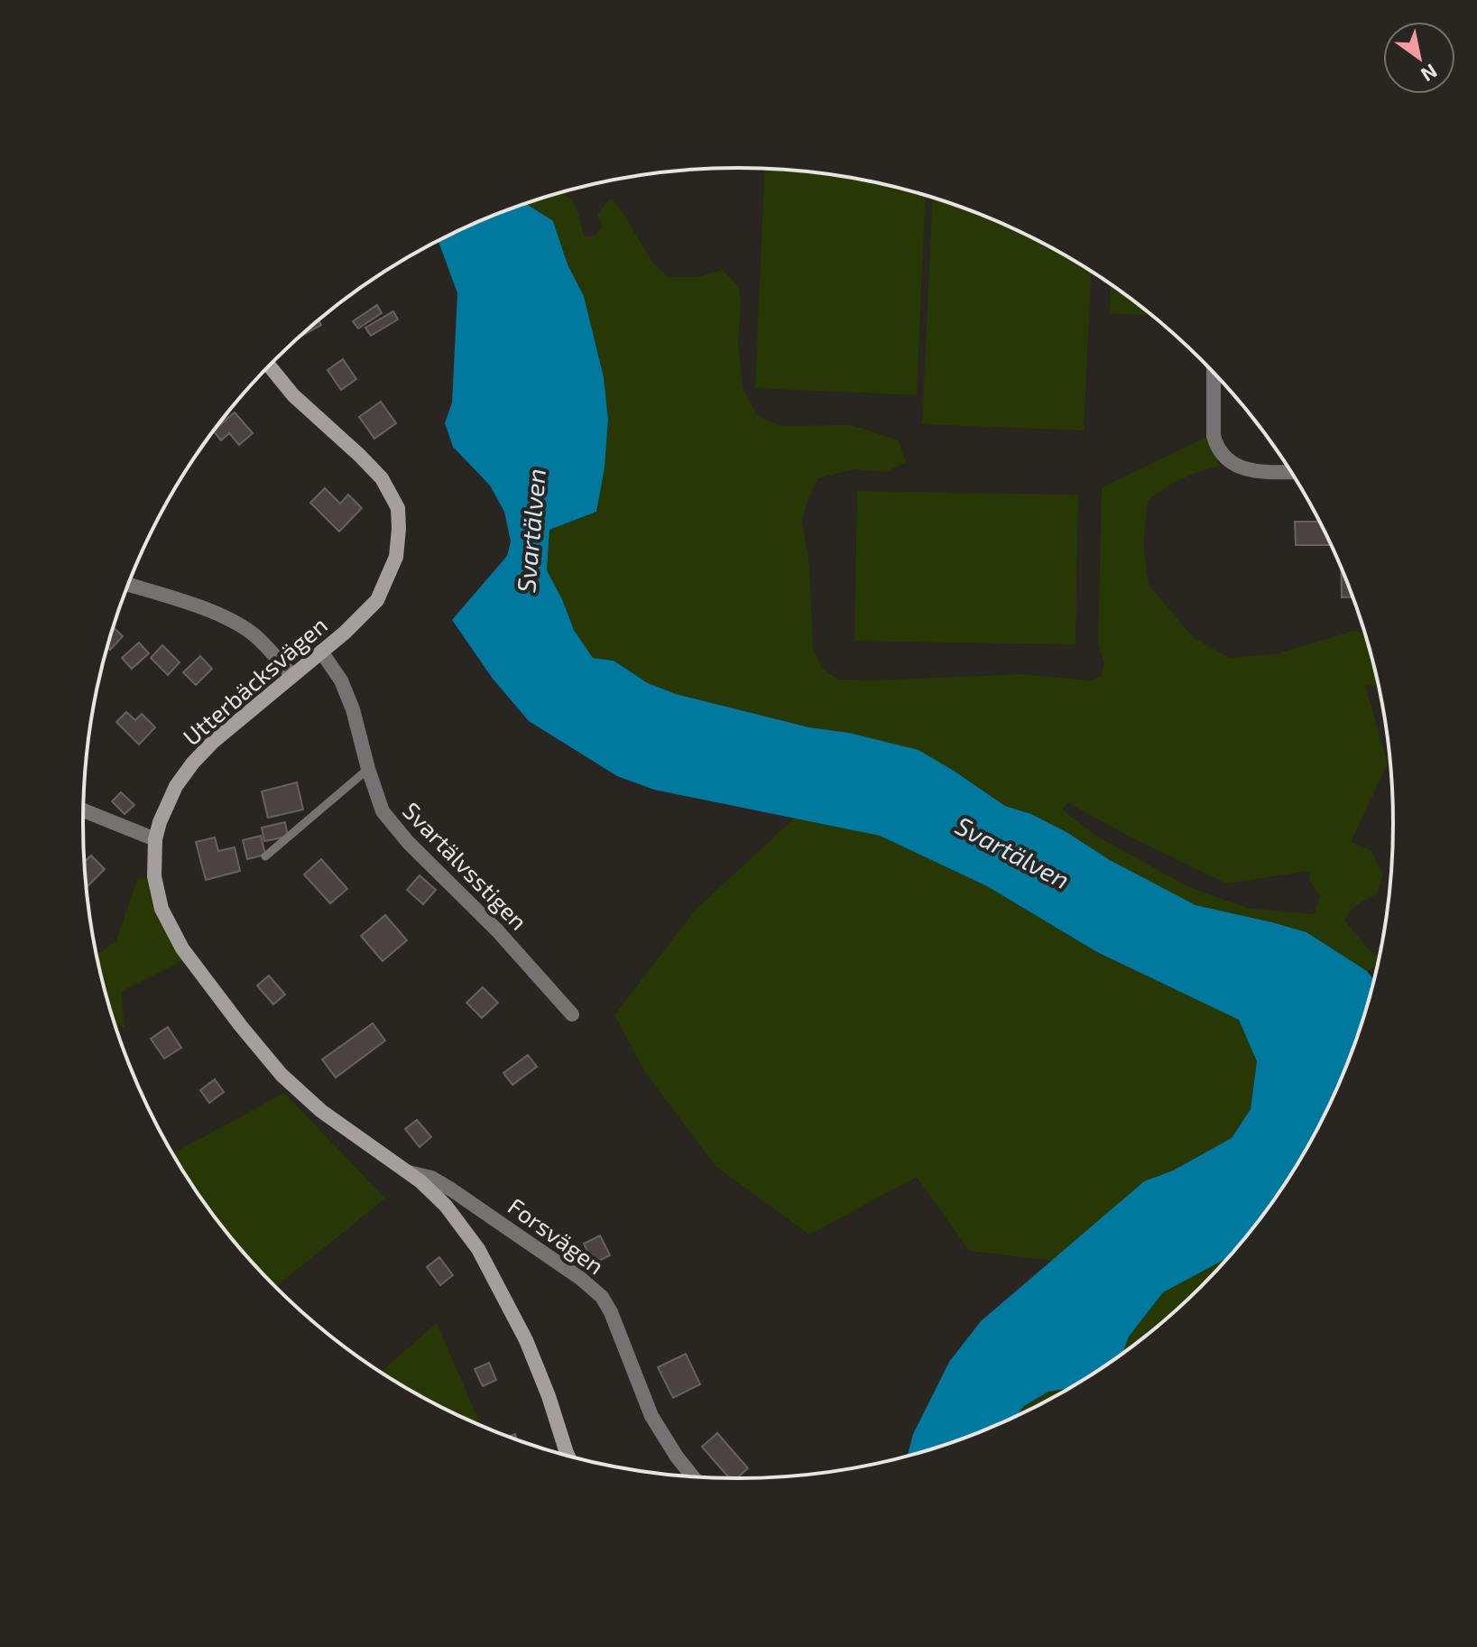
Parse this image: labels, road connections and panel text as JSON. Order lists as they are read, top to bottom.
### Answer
{
  "streets": {
    "street": ["Utterbäcksvägen", "Svartälvsstigen", "Forsvägen"]
  },
  "crossings": [
    ["Utterbäcksvägen", "Svartälvsstigen"],
    ["Utterbäcksvägen", "Forsvägen"]
  ],
  "water": ["Svartälven"],
  "north": "bottom right"
}
